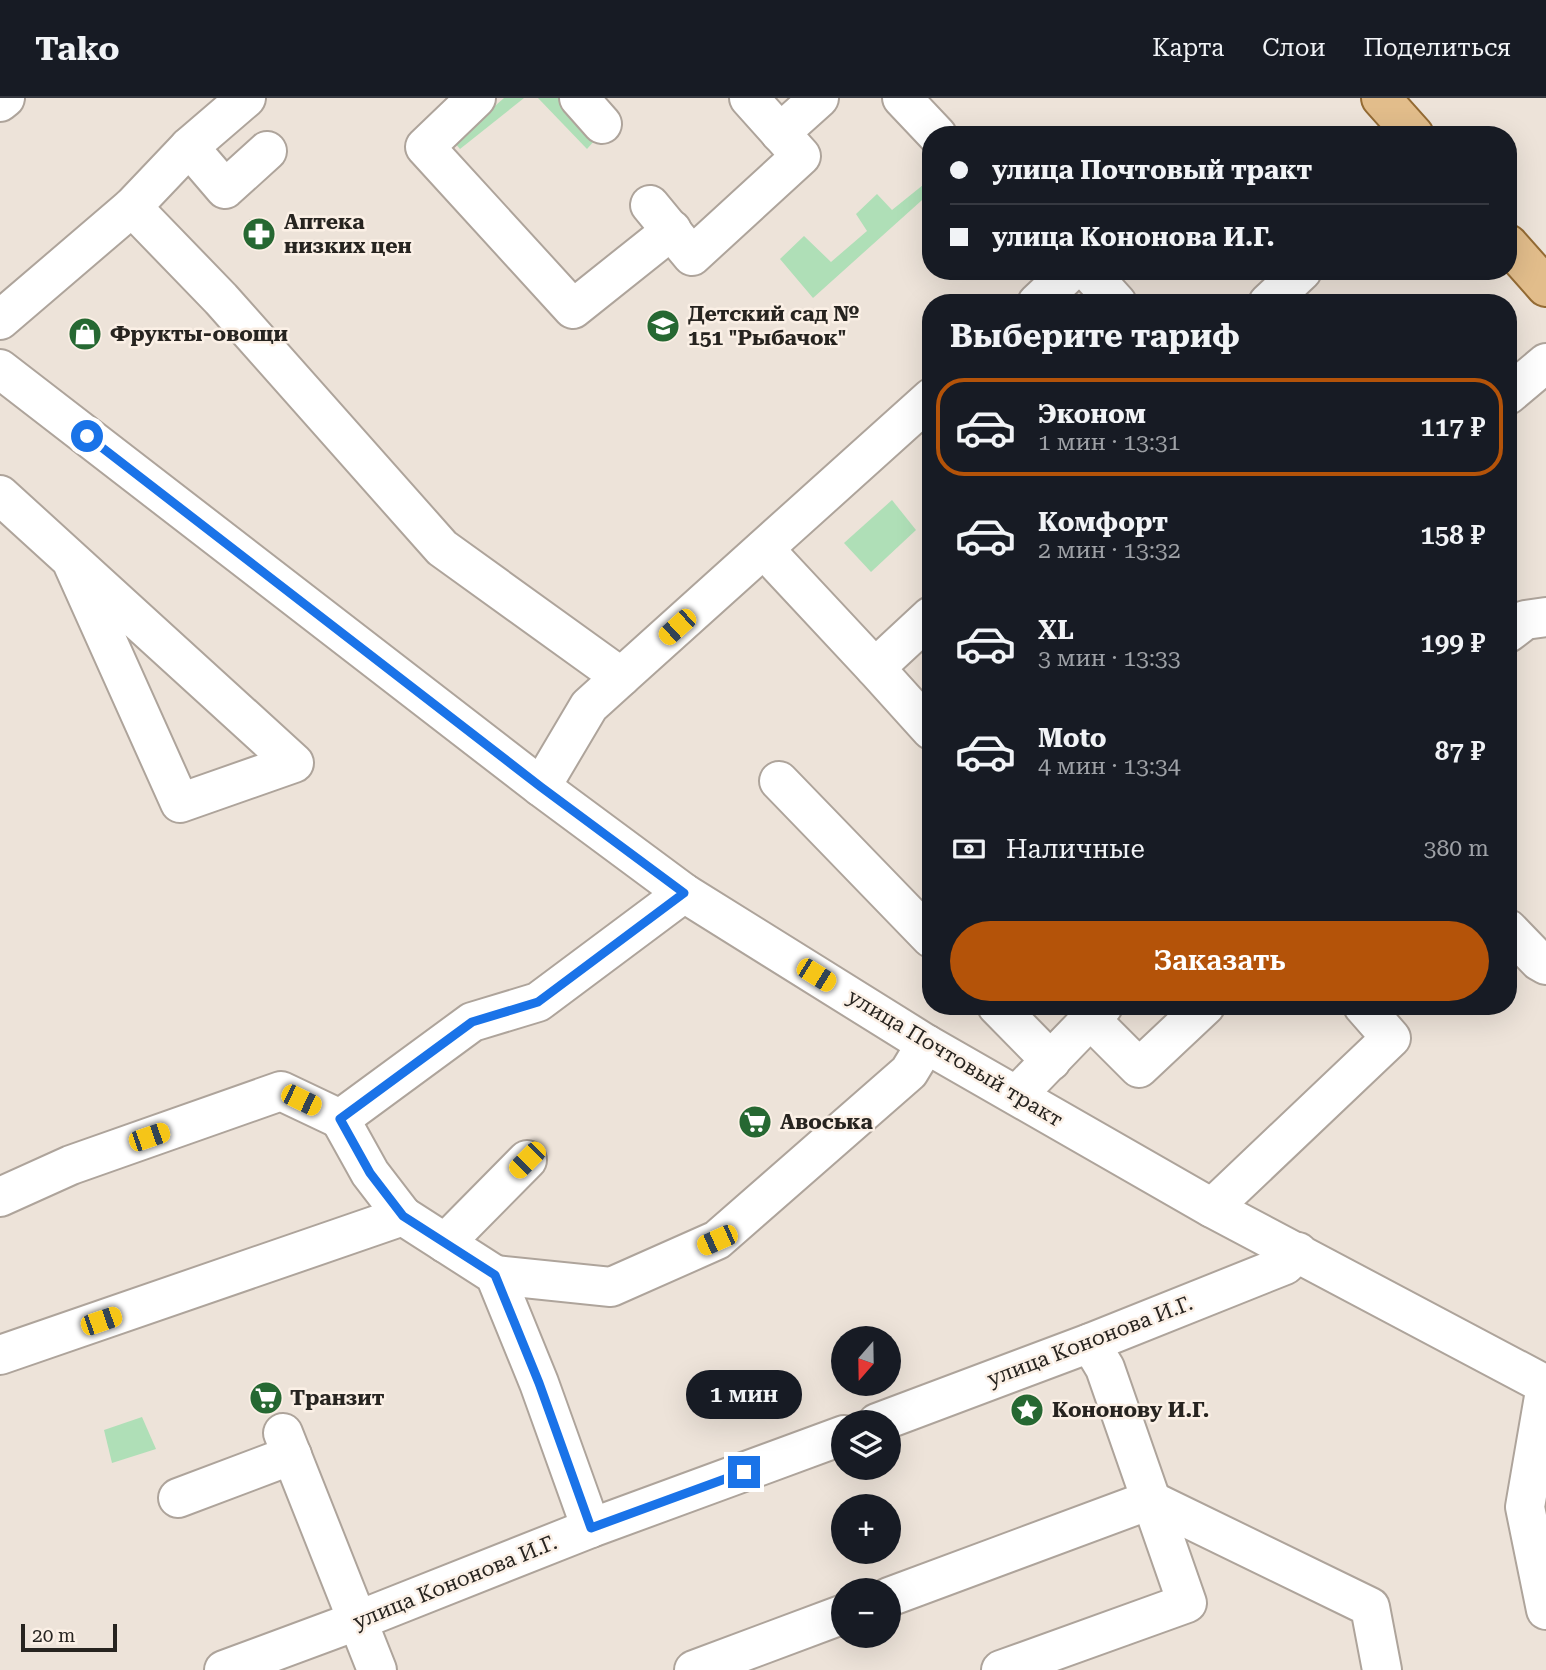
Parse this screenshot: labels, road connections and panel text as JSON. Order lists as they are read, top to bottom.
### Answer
{
  "streets": {
    "street": ["улица Почтовый тракт", "улица Кононова И.Г."]
  },
  "crossings": [
    ["улица Почтовый тракт", "улица Кононова И.Г."]
  ],
  "places": {
    "pharmacy": ["Аптека низких цен"],
    "school or university": ["Детский сад № 151 \"Рыбачок\""],
    "shop": ["Фрукты-овощи"],
    "supermarket": ["Авоська", "Транзит"],
    "place": ["Кононову И.Г."]
  },
  "scale_bar": "20 m",
  "north": "bottom",
  "page": {
    "header": "Tako",
    "nav": ["Карта", "Слои", "Поделиться"],
    "banner": ["улица Почтовый тракт", "улица Кононова И.Г."],
    "heading": "Выберите тариф",
    "list": [
      {
        "name": "Эконом",
        "note": "1 мин · 13:31",
        "value": "117 ₽"
      },
      {
        "name": "Комфорт",
        "note": "2 мин · 13:32",
        "value": "158 ₽"
      },
      {
        "name": "XL",
        "note": "3 мин · 13:33",
        "value": "199 ₽"
      },
      {
        "name": "Moto",
        "note": "4 мин · 13:34",
        "value": "87 ₽"
      }
    ],
    "pay": ["Наличные", "380 m"],
    "buttons": "Заказать",
    "map_buttons": ["+", "−"],
    "bubble": "1 мин",
    "scale": "20 m"
  }
}
